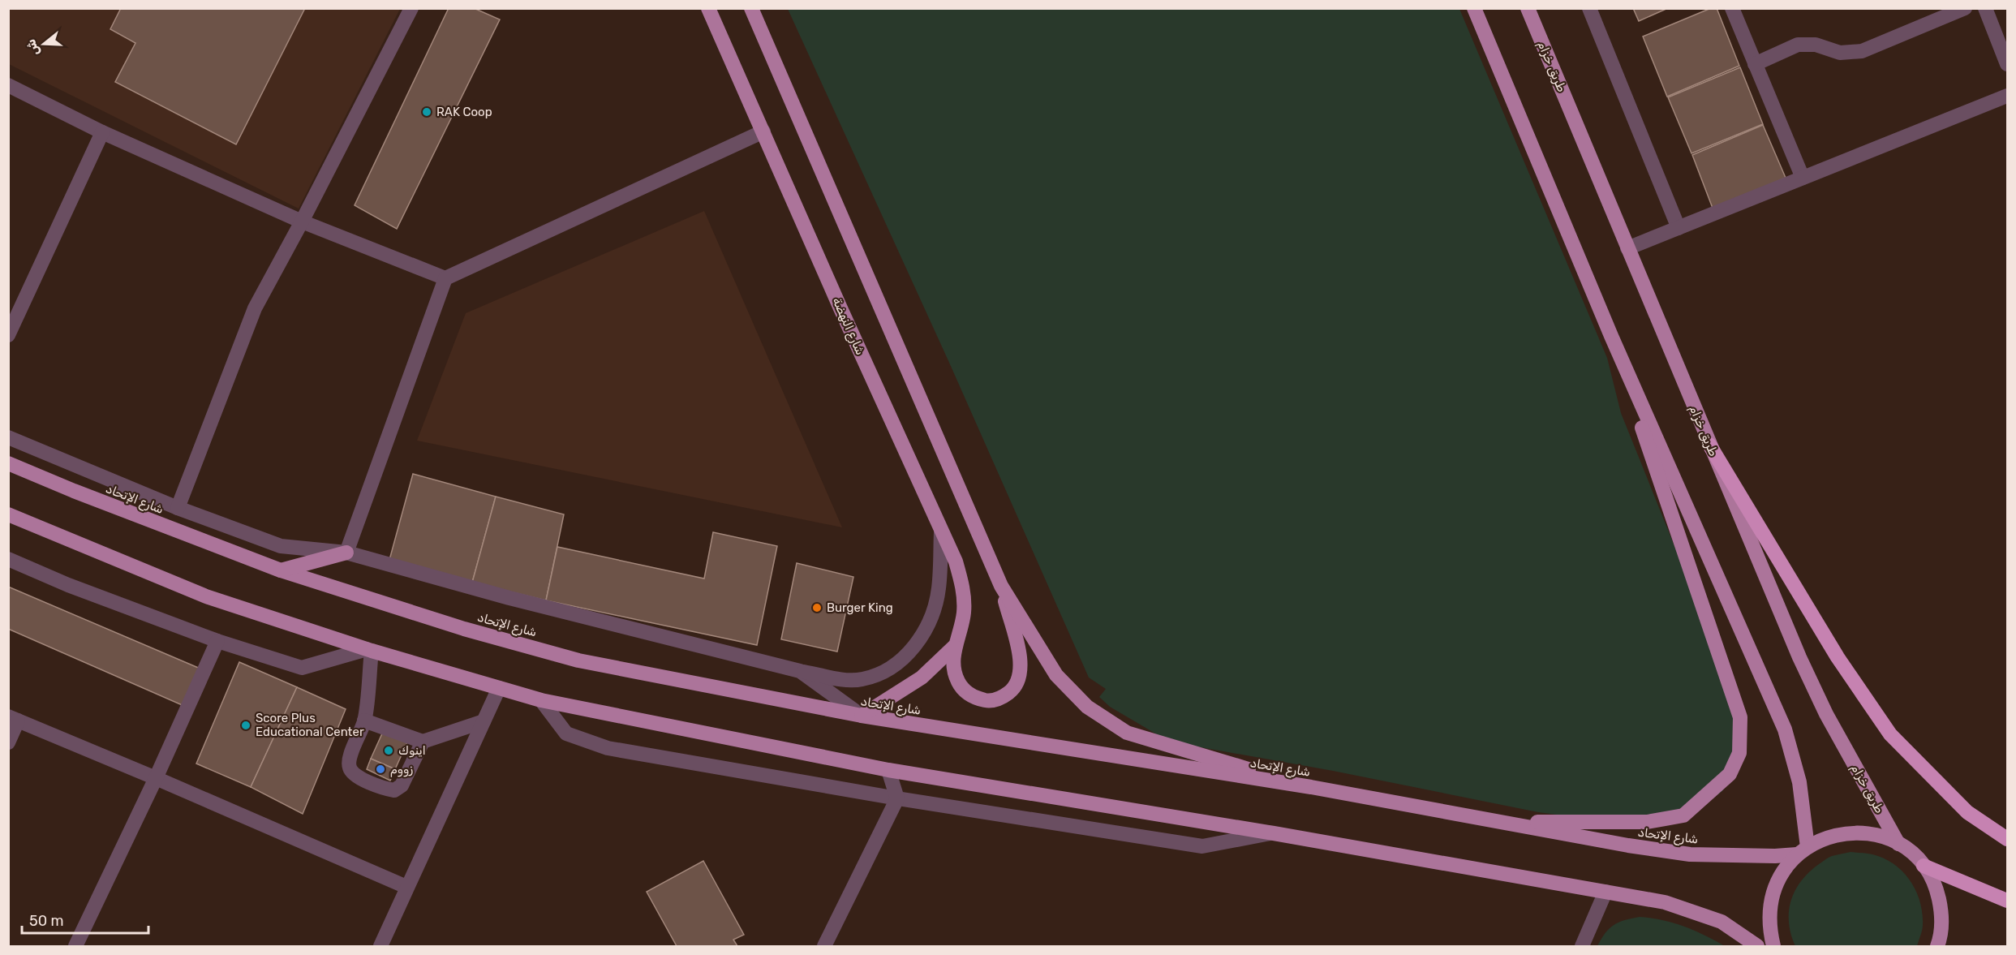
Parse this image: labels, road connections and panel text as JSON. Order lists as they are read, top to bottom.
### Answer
{
  "streets": {
    "main road": ["طريق خزام", "شارع النهضة", "شارع الإتحاد"]
  },
  "places": [
    "RAK Coop",
    "Burger King",
    "Score Plus Educational Center",
    "اينوك",
    "زووم"
  ],
  "scale_bar": "50 m",
  "north": "left"
}
